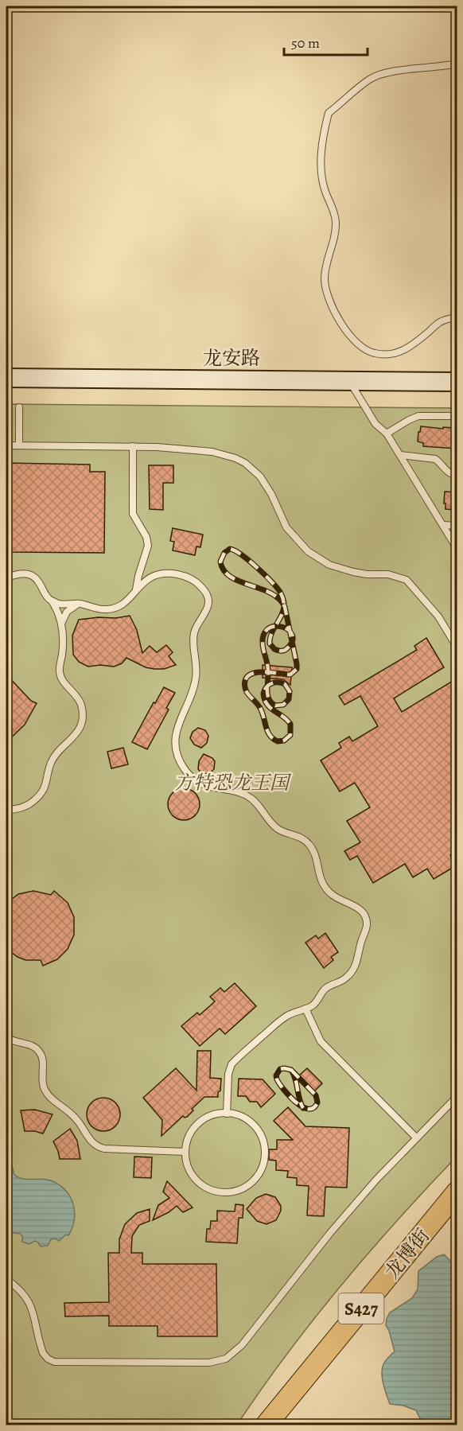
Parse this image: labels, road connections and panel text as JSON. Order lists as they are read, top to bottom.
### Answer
{
  "streets": {
    "main road": ["龙安路", "龙博街", "S427"]
  },
  "parks": ["方特恐龙王国"],
  "scale_bar": "50 m"
}
